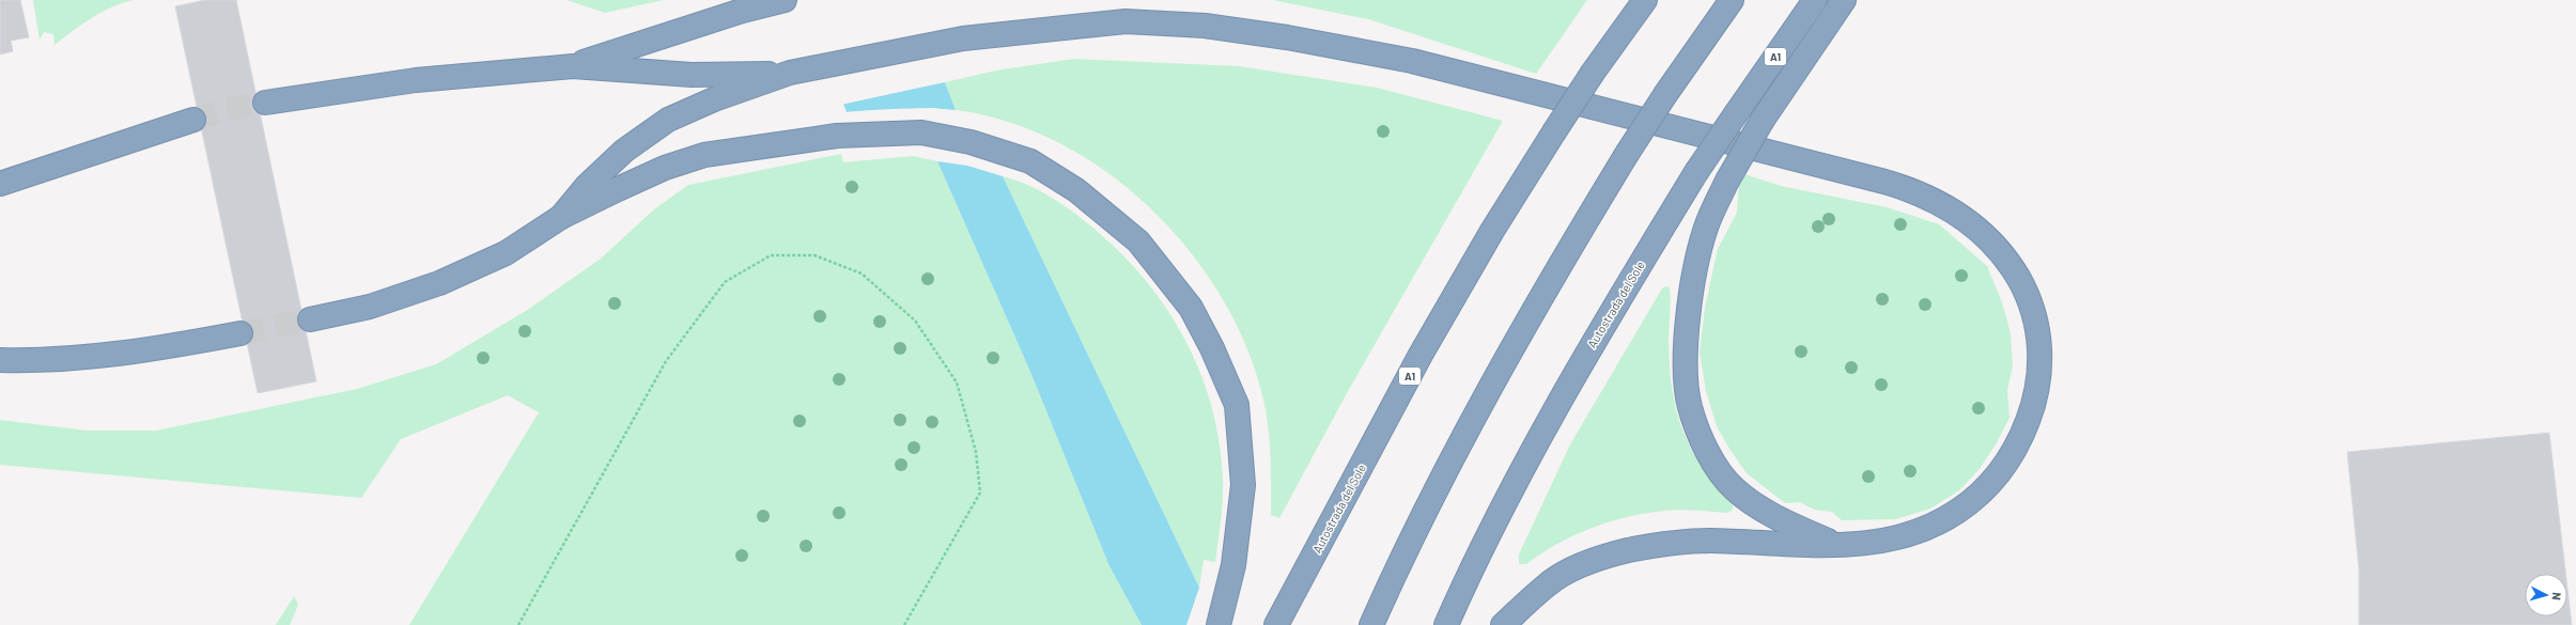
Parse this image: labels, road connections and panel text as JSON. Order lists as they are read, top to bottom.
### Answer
{
  "streets": {
    "highway": ["A1", "Autostrada del Sole"]
  },
  "north": "right"
}
